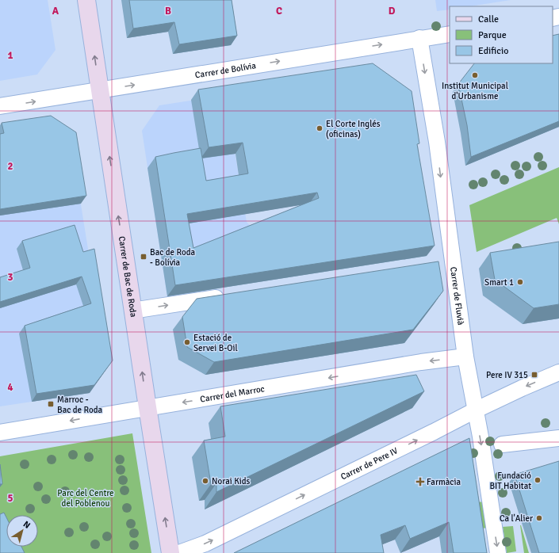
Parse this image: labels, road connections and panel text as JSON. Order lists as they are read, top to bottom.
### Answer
{
  "streets": {
    "main road": ["Carrer de Bac de Roda"],
    "street": [
      "Carrer de Bolívia",
      "Carrer de Fluvià",
      "Carrer del Marroc",
      "Carrer de Pere IV"
    ]
  },
  "crossings": [
    ["Carrer de Bolívia", "Carrer de Bac de Roda"],
    ["Carrer de Bolívia", "Carrer de Fluvià"],
    ["Carrer de Bac de Roda", "Carrer del Marroc"],
    ["Carrer de Fluvià", "Carrer del Marroc"],
    ["Carrer de Fluvià", "Carrer de Pere IV"]
  ],
  "one_way": [
    "Carrer de Bolívia",
    "Carrer de Bac de Roda",
    "Carrer de Fluvià",
    "Carrer del Marroc"
  ],
  "parks": ["Parc del Centre del Poblenou"],
  "places": {
    "other": [
      "Institut Municipal d'Urbanisme",
      "El Corte Inglés (oficinas)",
      "Smart 1",
      "Estació de Servei B-Oil",
      "Fundació BIT Habitat",
      "Norai Kids",
      "Ca l'Alier"
    ],
    "transit": ["Bac de Roda - Bolívia", "Pere IV 315", "Marroc - Bac de Roda"],
    "health": ["Farmàcia"]
  },
  "legend": ["Calle", "Parque", "Edificio"],
  "north": "top right",
  "grid": {
    "columns": [
      "A",
      "B",
      "C",
      "D"
    ],
    "rows": [
      "1",
      "2",
      "3",
      "4",
      "5"
    ]
  }
}
